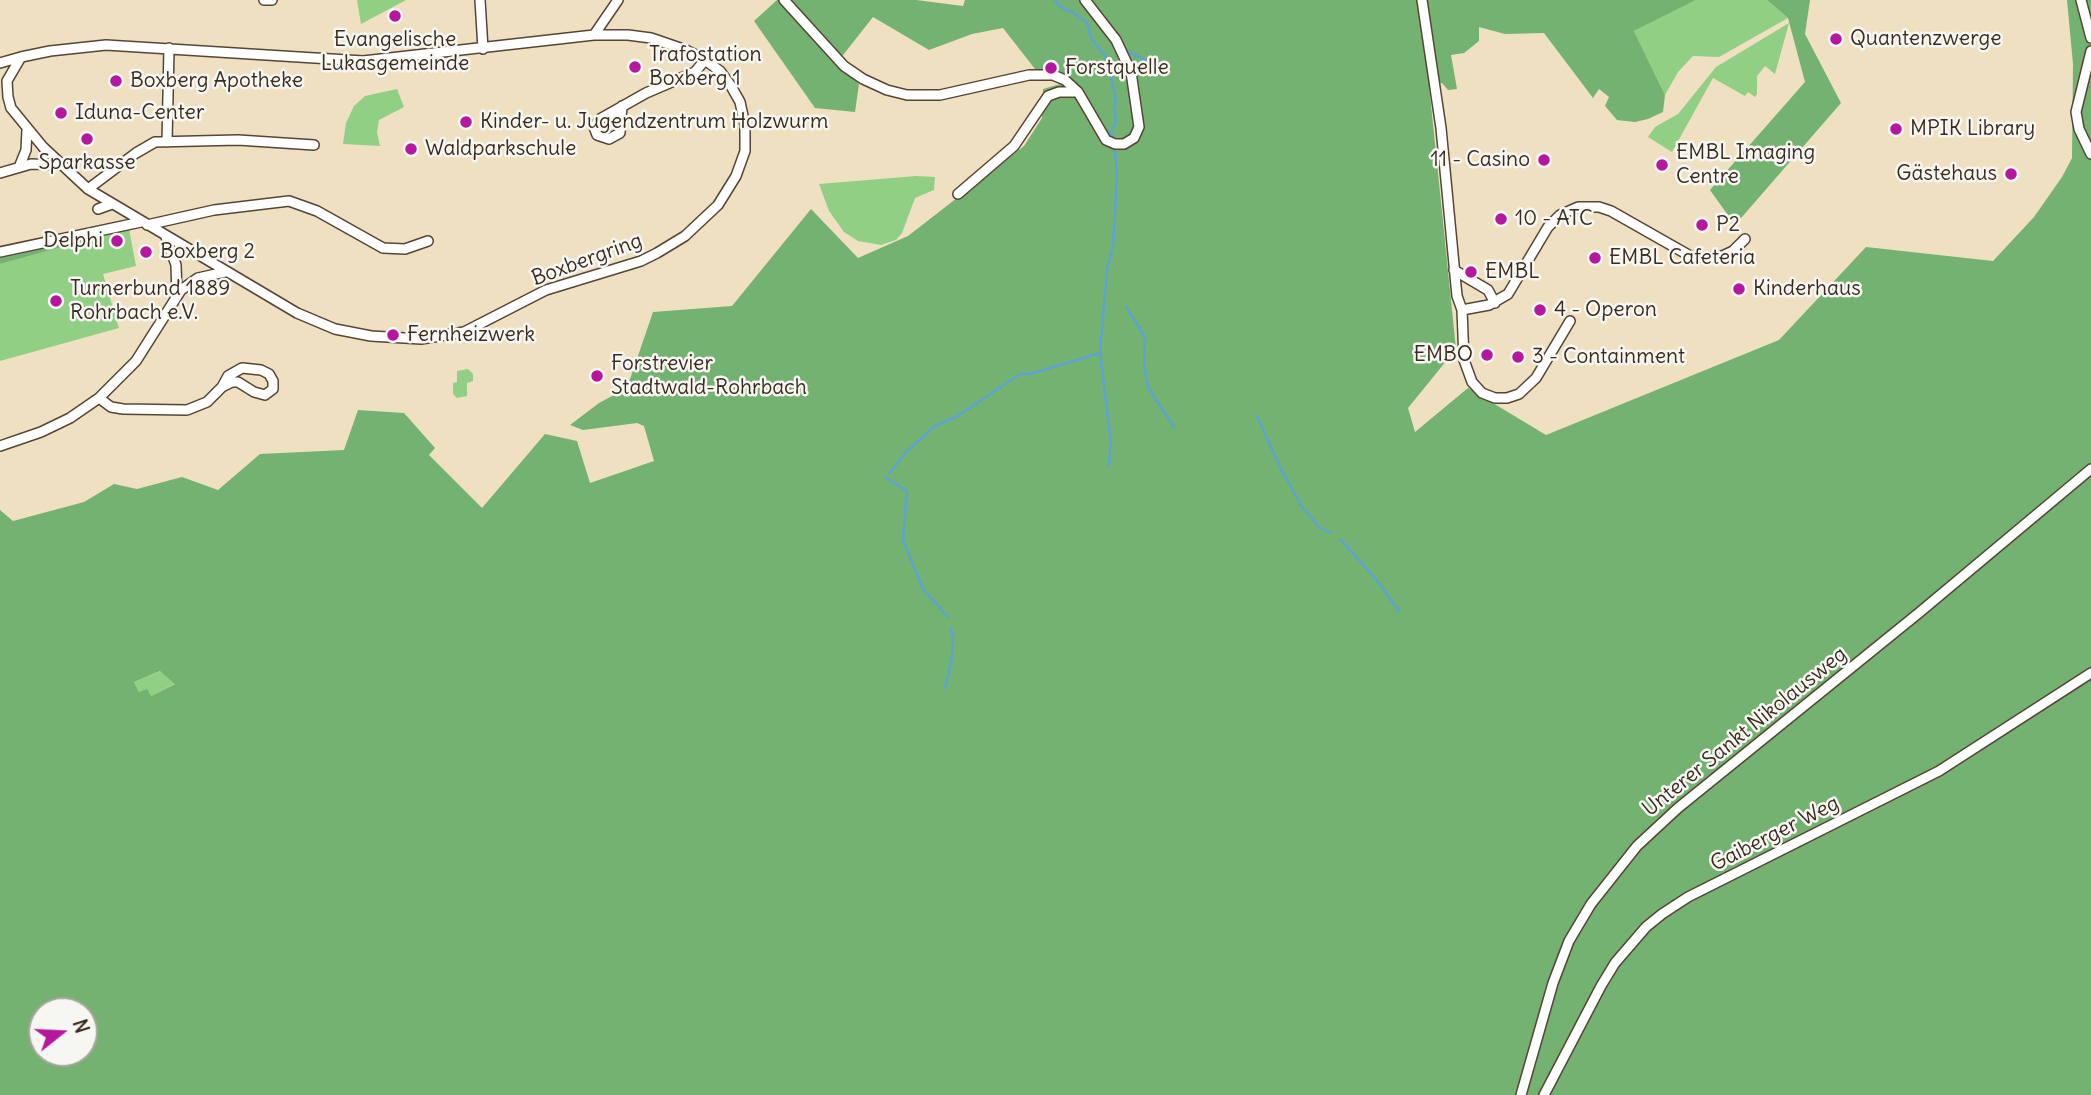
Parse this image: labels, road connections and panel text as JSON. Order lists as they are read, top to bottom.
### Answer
{
  "streets": {
    "street": ["Boxbergring", "Unterer Sankt Nikolausweg", "Gaiberger Weg"]
  },
  "places": [
    "Evangelische Lukasgemeinde",
    "Quantenzwerge",
    "Trafostation Boxberg 1",
    "Forstquelle",
    "Boxberg Apotheke",
    "Iduna-Center",
    "Kinder- u. Jugendzentrum Holzwurm",
    "MPIK Library",
    "Sparkasse",
    "Waldparkschule",
    "11 - Casino",
    "EMBL Imaging Centre",
    "Gästehaus",
    "10 - ATC",
    "P2",
    "Delphi",
    "Boxberg 2",
    "EMBL Cafeteria",
    "EMBL",
    "Kinderhaus",
    "Turnerbund 1889 Rohrbach e.V.",
    "4 - Operon",
    "Fernheizwerk",
    "EMBO",
    "3 - Containment",
    "Forstrevier Stadtwald-Rohrbach"
  ],
  "north": "right"
}
